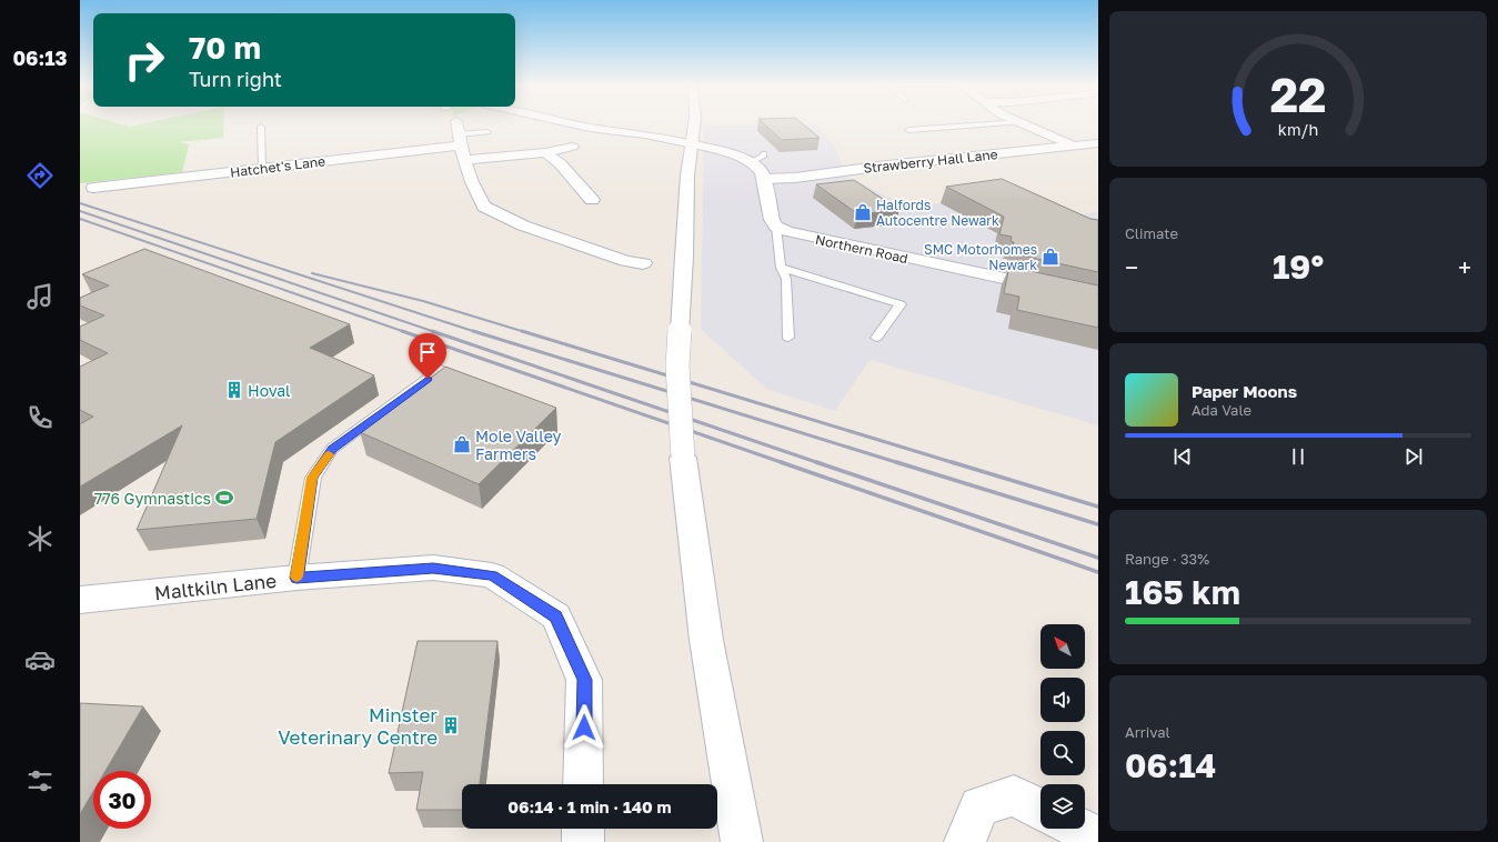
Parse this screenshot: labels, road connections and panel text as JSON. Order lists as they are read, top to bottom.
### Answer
{
  "streets": {
    "street": [
      "Strawberry Hall Lane",
      "Hatchet's Lane",
      "Northern Road",
      "Maltkiln Lane"
    ]
  },
  "places": {
    "shop": ["Halfords Autocentre Newark", "SMC Motorhomes Newark", "Mole Valley Farmers"],
    "building": ["Hoval", "Minster Veterinary Centre"],
    "sports": ["776 Gymnastics"]
  },
  "north": "top left",
  "page": {
    "tabs": "06:13",
    "turn": ["70 m", "Turn right"],
    "tile": [
      "Climate",
      ["Range · 33%", "165 km"],
      ["Arrival", "06:14"]
    ],
    "heat": ["−", "19°", "+"],
    "song": ["Paper Moons", "Ada Vale"],
    "limit": "30",
    "trip": "06:14 · 1 min · 140 m",
    "gauge": ["22", "km/h"]
  }
}
